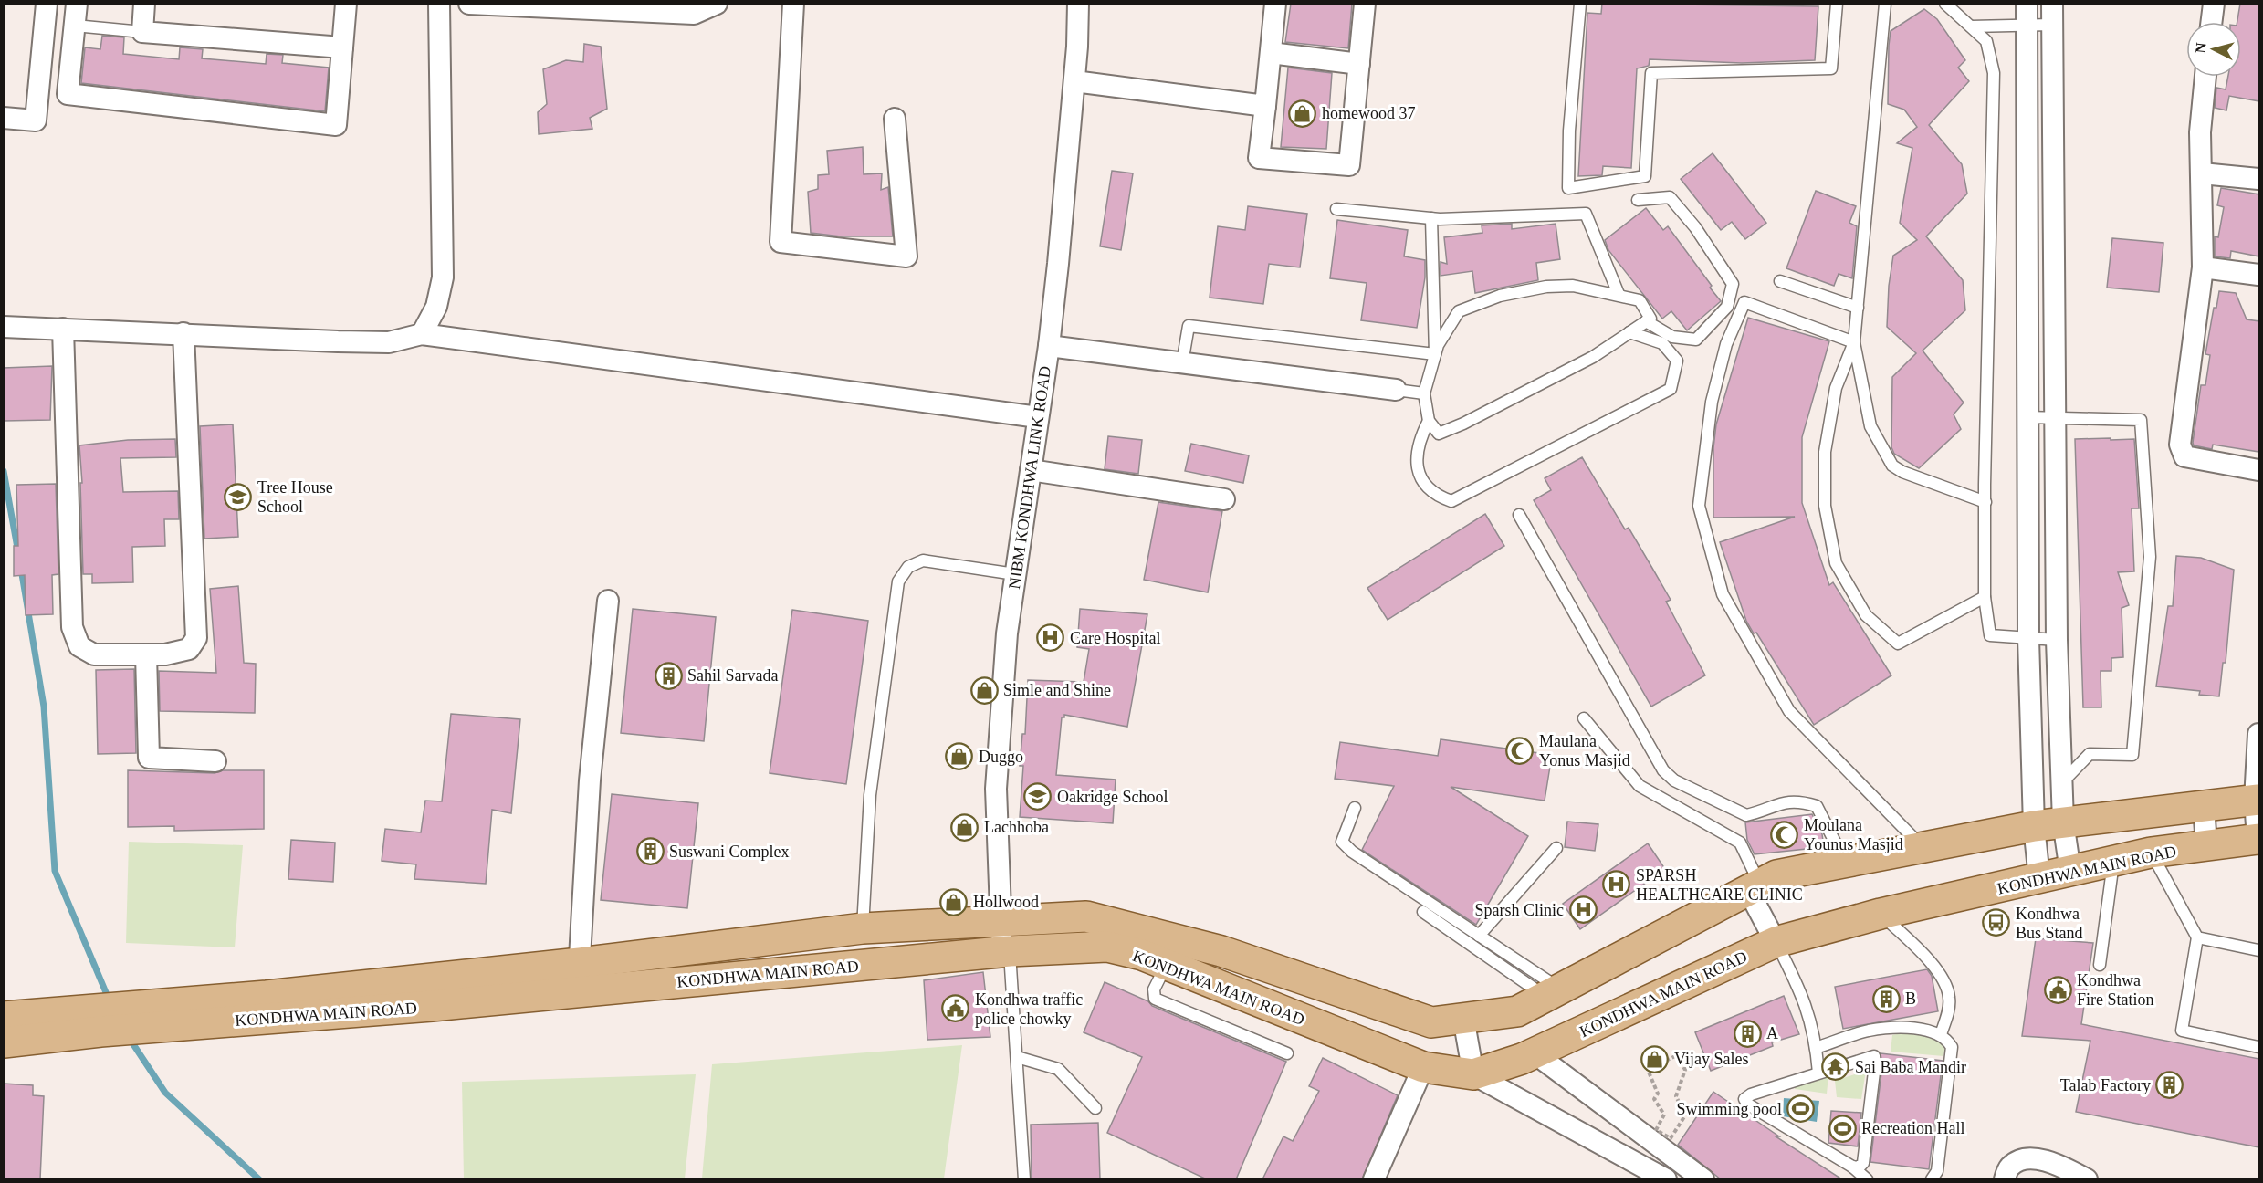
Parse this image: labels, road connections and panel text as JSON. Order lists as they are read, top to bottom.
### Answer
{
  "streets": {
    "main road": ["KONDHWA MAIN ROAD"],
    "street": ["NIBM KONDHWA LINK ROAD"]
  },
  "crossings": [
    ["NIBM KONDHWA LINK ROAD", "KONDHWA MAIN ROAD"]
  ],
  "places": {
    "shop": [
      "homewood 37",
      "Simle and Shine",
      "Duggo",
      "Lachhoba",
      "Hollwood",
      "Vijay Sales"
    ],
    "school or university": ["Tree House School", "Oakridge School"],
    "hospital": ["Care Hospital", "SPARSH HEALTHCARE CLINIC", "Sparsh Clinic"],
    "building": [
      "Sahil Sarvada",
      "Suswani Complex",
      "B",
      "A",
      "Talab Factory"
    ],
    "mosque": ["Maulana Yonus Masjid", "Moulana Younus Masjid"],
    "bus stop": ["Kondhwa Bus Stand"],
    "public building": ["Kondhwa Fire Station", "Kondhwa traffic police chowky"],
    "temple": ["Sai Baba Mandir"],
    "sports": ["Swimming pool", "Recreation Hall"]
  },
  "north": "left"
}
